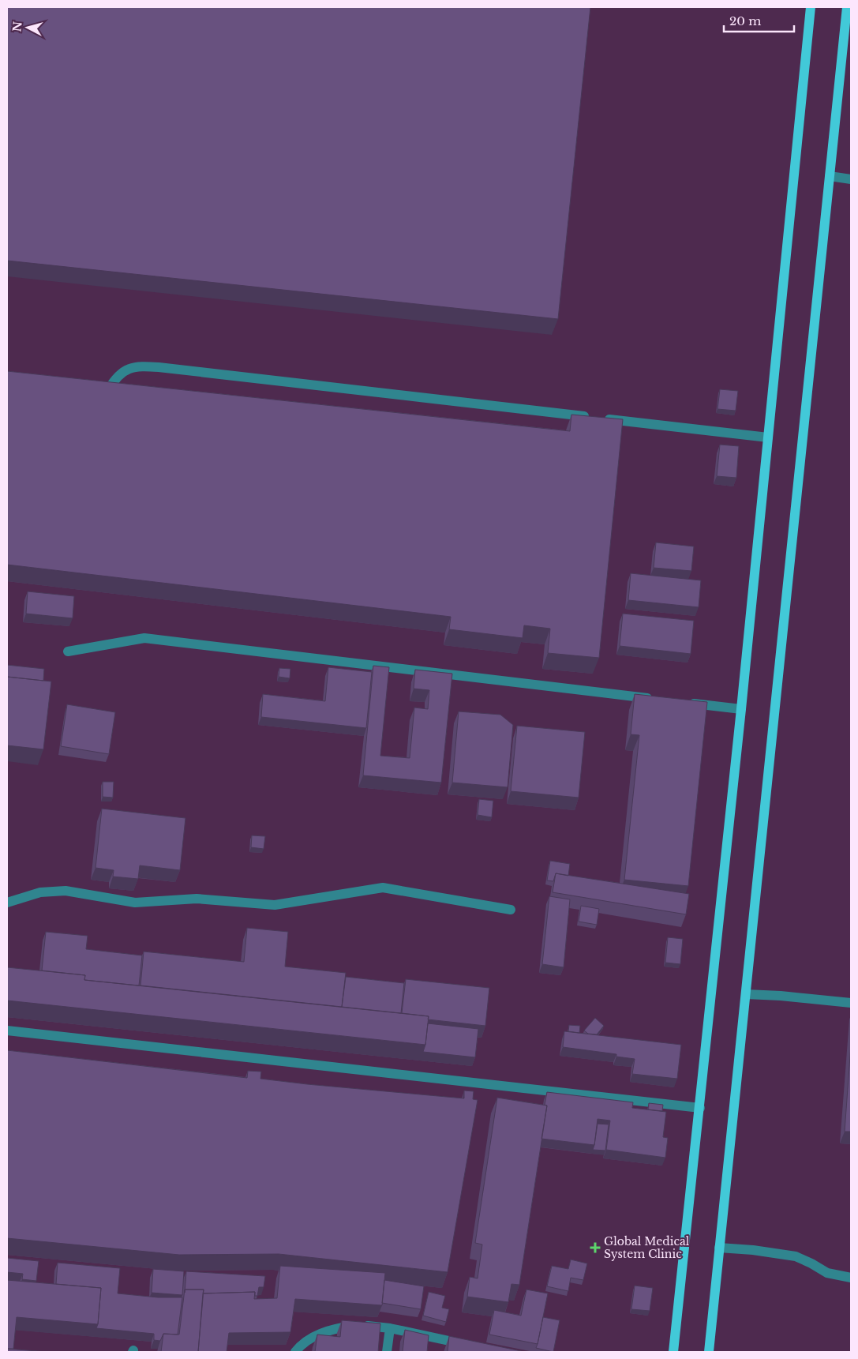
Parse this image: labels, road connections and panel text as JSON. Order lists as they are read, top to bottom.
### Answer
{
  "places": {
    "health": ["Global Medical System Clinic"]
  },
  "scale_bar": "20 m",
  "north": "left"
}
